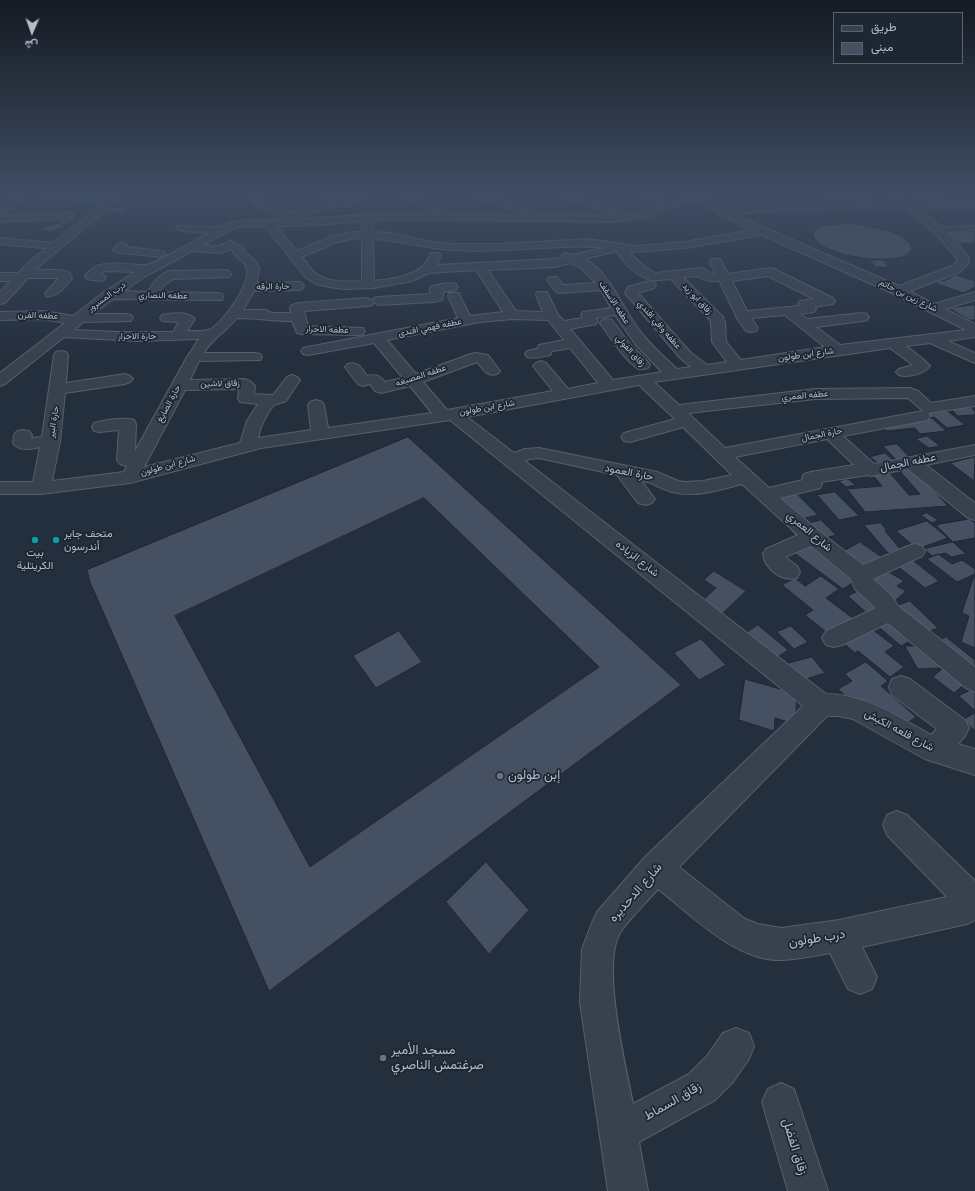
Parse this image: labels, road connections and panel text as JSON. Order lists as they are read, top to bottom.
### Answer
{
  "streets": {
    "street": [
      "حارة الرقه",
      "عطفه النصاري",
      "شارع زين بن حاتم",
      "درب المسرور",
      "زقاق ابو زيد",
      "عطفه الاسقف",
      "عطفه الفرن",
      "عطفه وافي افندي",
      "عطفه فهمي افندى",
      "عطفه الاحرار",
      "حارة الاحرار",
      "زقاق الفولي",
      "شارع ابن طولون",
      "عطفه المصبغه",
      "زقاق لاشين",
      "عطفه العمري",
      "حارة الصايغ",
      "حارة البير",
      "حارة الجمال",
      "عطفه الجمال",
      "حارة العمود",
      "شارع العمري",
      "شارع الزياده",
      "شارع قلعه الكبش",
      "شارع الدحديره",
      "درب طولون",
      "زقاق السماط",
      "زقاق الفضل"
    ]
  },
  "crossings": [
    ["حارة الرقه", "حارة الصايغ"],
    ["عطفه النصاري", "درب المسرور"],
    ["درب المسرور", "عطفه الفرن"],
    ["درب المسرور", "حارة الاحرار"],
    ["درب المسرور", "حارة الصايغ"],
    ["زقاق ابو زيد", "شارع ابن طولون"],
    ["عطفه الاسقف", "عطفه فهمي افندى"],
    ["عطفه الاسقف", "شارع ابن طولون"],
    ["عطفه وافي افندي", "شارع ابن طولون"],
    ["عطفه فهمي افندى", "شارع الزياده"],
    ["عطفه الاحرار", "حارة الصايغ"],
    ["حارة الاحرار", "حارة الصايغ"],
    ["زقاق الفولي", "شارع ابن طولون"],
    ["زقاق الفولي", "شارع العمري"],
    ["شارع ابن طولون", "حارة الصايغ"],
    ["شارع ابن طولون", "حارة البير"],
    ["شارع ابن طولون", "شارع العمري"],
    ["شارع ابن طولون", "شارع الزياده"],
    ["عطفه المصبغه", "شارع الزياده"],
    ["زقاق لاشين", "حارة الصايغ"],
    ["عطفه العمري", "حارة الجمال"],
    ["عطفه العمري", "شارع العمري"],
    ["حارة الجمال", "عطفه الجمال"],
    ["حارة الجمال", "شارع العمري"],
    ["حارة العمود", "شارع العمري"],
    ["حارة العمود", "شارع الزياده"],
    ["شارع الزياده", "شارع قلعه الكبش"],
    ["شارع الزياده", "شارع الدحديره"],
    ["شارع قلعه الكبش", "شارع الدحديره"],
    ["شارع الدحديره", "درب طولون"],
    ["شارع الدحديره", "زقاق السماط"]
  ],
  "places": [
    "بيت الكريتلية",
    "متحف جاير أندرسون",
    "إبن طولون",
    "مسجد الأمير صرغتمش الناصري"
  ],
  "legend": ["طريق", "مبنى"],
  "north": "bottom"
}
